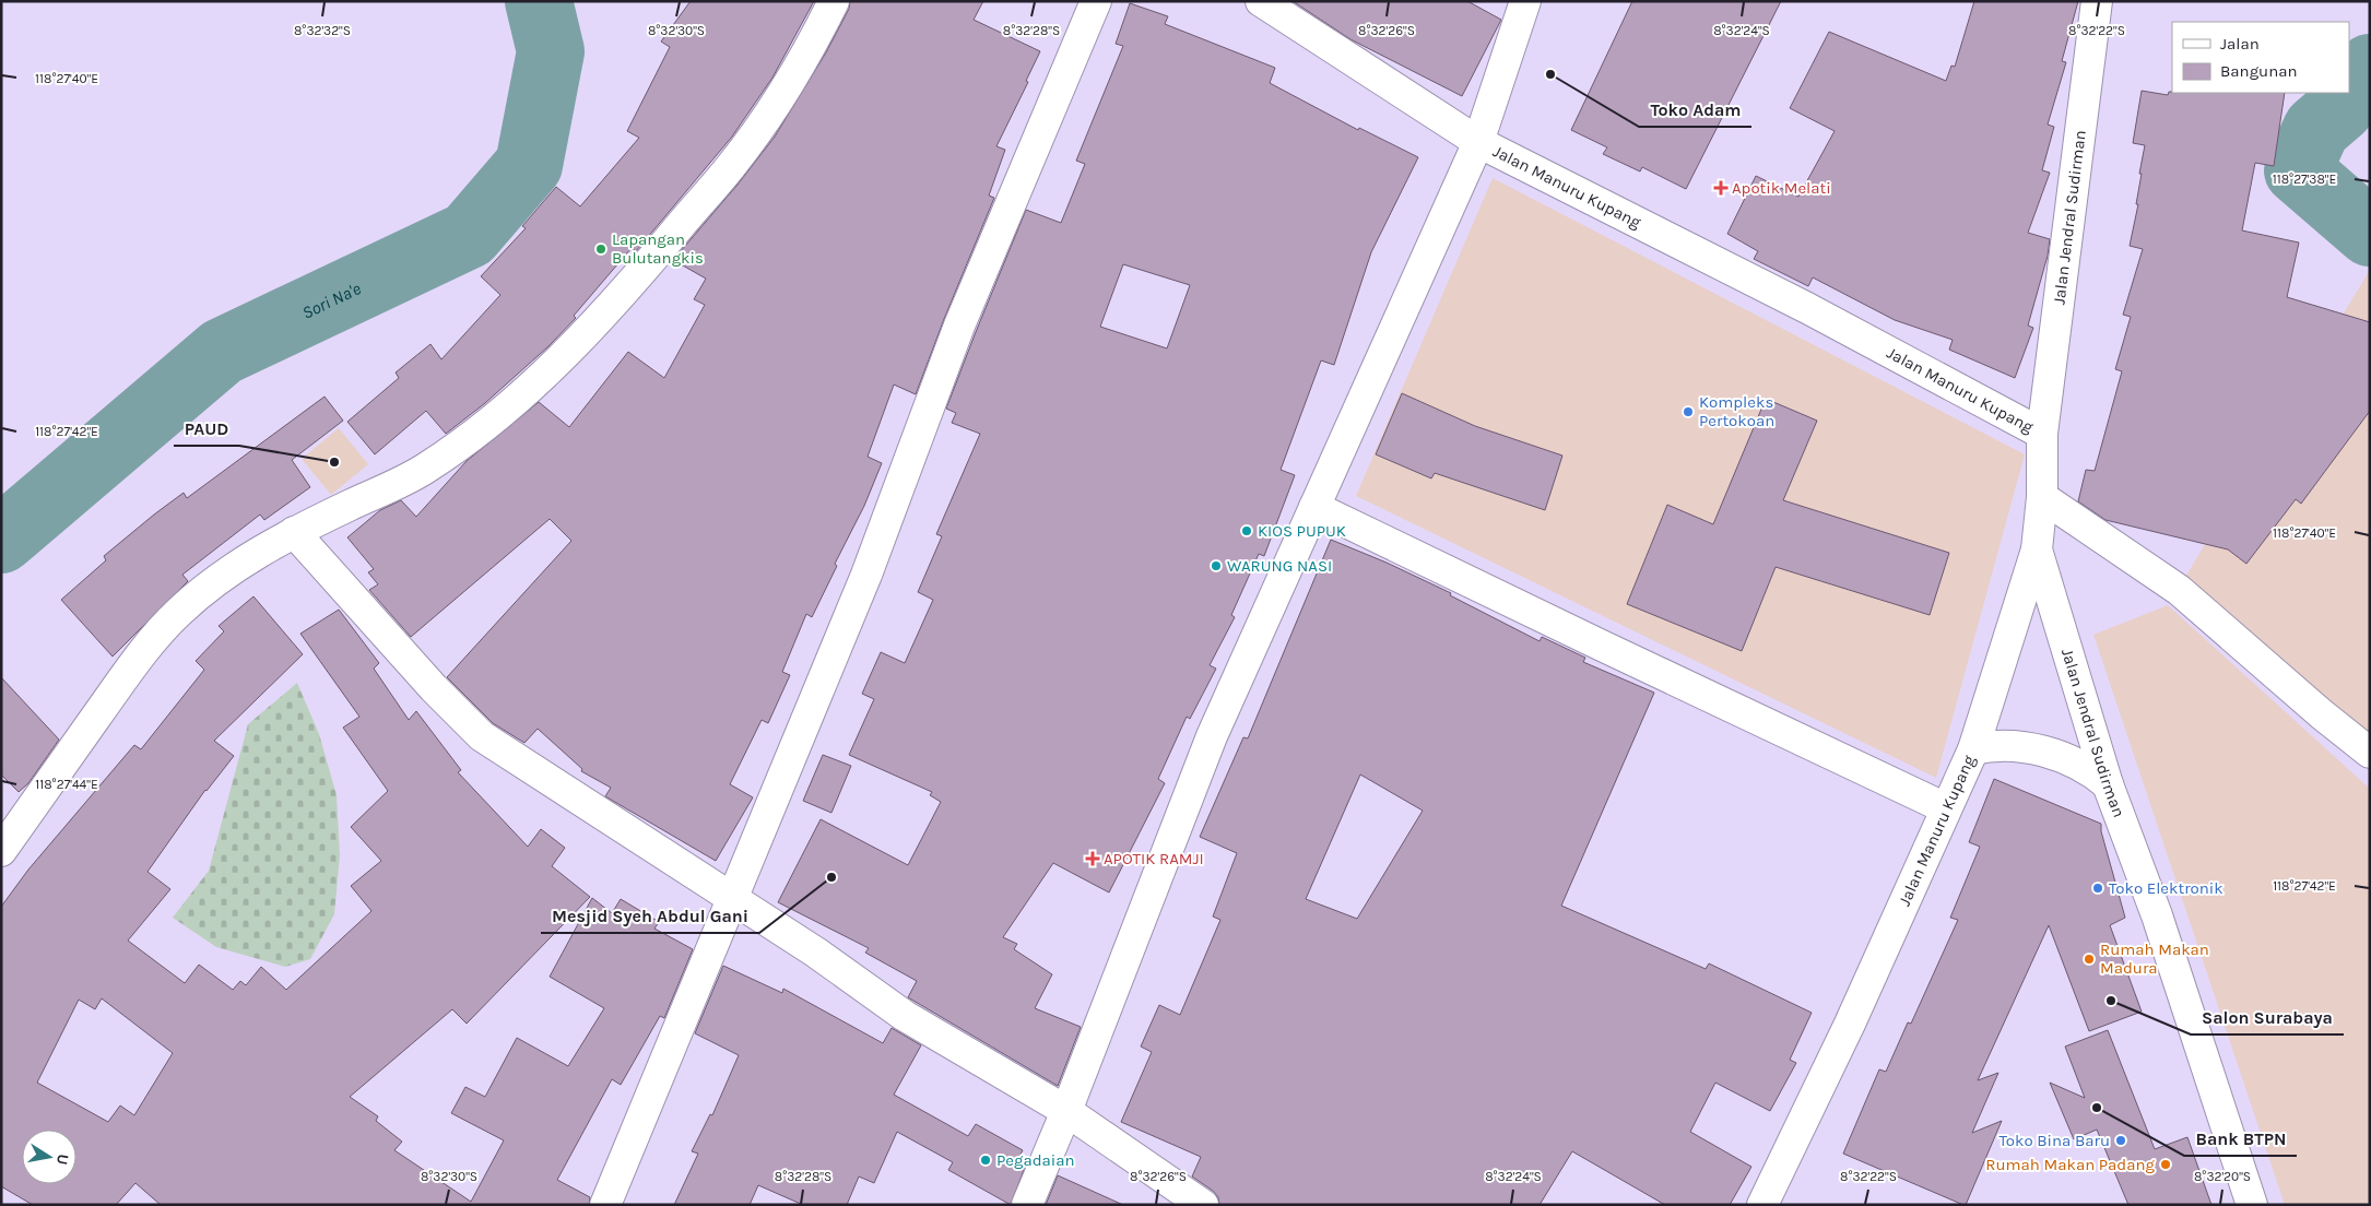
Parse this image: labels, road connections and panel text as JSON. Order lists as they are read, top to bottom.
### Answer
{
  "streets": {
    "main road": ["Jalan Manuru Kupang", "Jalan Jendral Sudirman"]
  },
  "crossings": [
    ["Jalan Manuru Kupang", "Jalan Jendral Sudirman"]
  ],
  "water": ["Sori Na'e"],
  "places": {
    "other": [
      "Toko Adam",
      "Lapangan Bulutangkis",
      "Kompleks Pertokoan",
      "PAUD",
      "KIOS PUPUK",
      "WARUNG NASI",
      "Mesjid Syeh Abdul Gani",
      "Toko Elektronik",
      "Rumah Makan Madura",
      "Salon Surabaya",
      "Bank BTPN",
      "Toko Bina Baru",
      "Pegadaian",
      "Rumah Makan Padang"
    ],
    "health": ["Apotik Melati", "APOTIK RAMJI"]
  },
  "legend": ["Jalan", "Bangunan"],
  "north": "right",
  "coordinates": [
    "8°32'32\"S",
    "8°32'30\"S",
    "8°32'28\"S",
    "8°32'26\"S",
    "8°32'24\"S",
    "8°32'22\"S",
    "118°27'40\"E",
    "118°27'38\"E",
    "118°27'42\"E",
    "118°27'44\"E",
    "8°32'20\"S"
  ]
}
